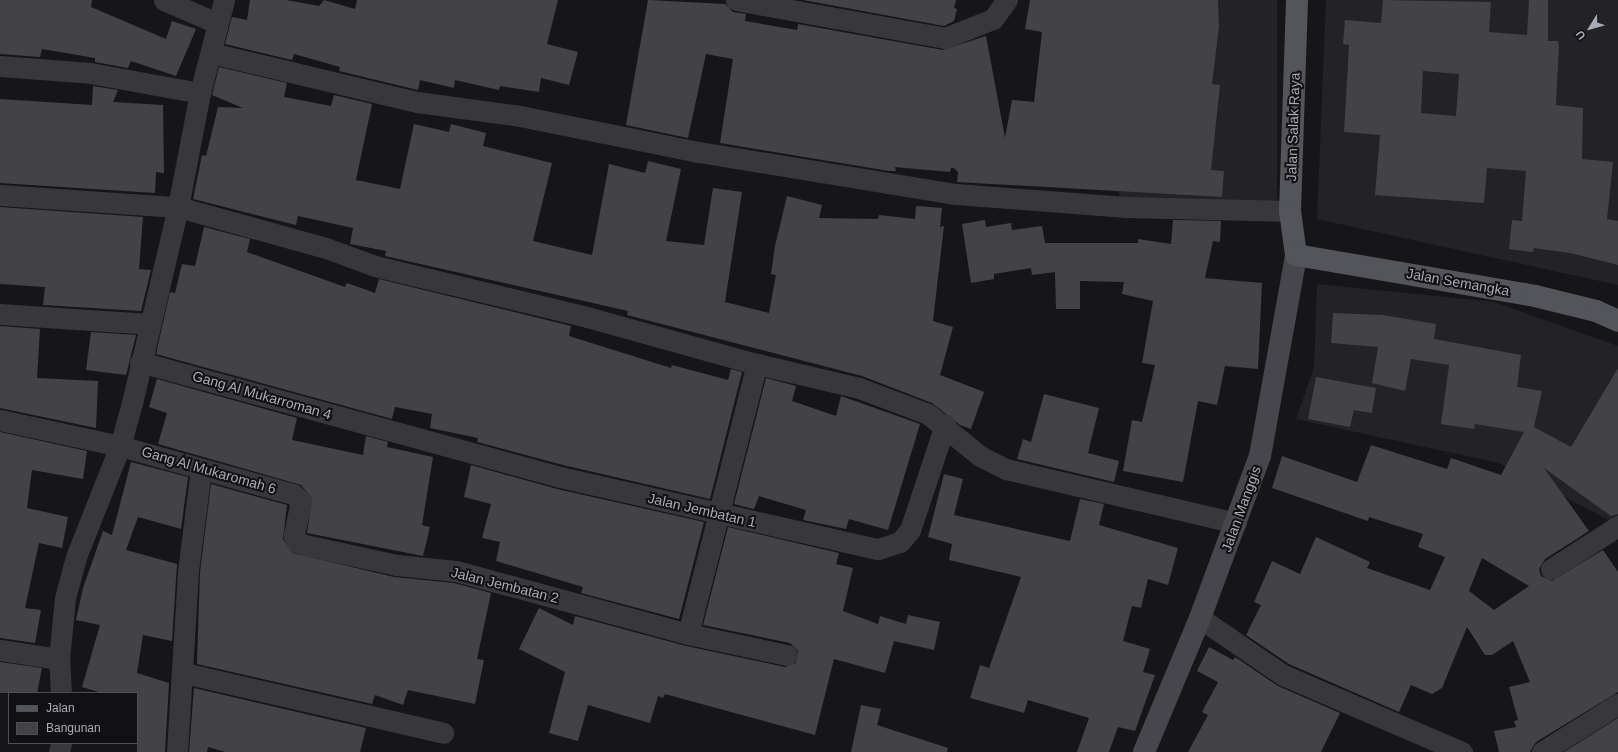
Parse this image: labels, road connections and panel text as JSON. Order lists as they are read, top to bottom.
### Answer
{
  "streets": {
    "main road": ["Jalan Salak Raya", "Jalan Semangka"],
    "street": [
      "Gang Al Mukarroman 4",
      "Gang Al Mukaromah 6",
      "Jalan Manggis",
      "Jalan Jembatan 1",
      "Jalan Jembatan 2"
    ]
  },
  "crossings": [
    ["Jalan Salak Raya", "Jalan Semangka"],
    ["Jalan Salak Raya", "Jalan Manggis"],
    ["Jalan Semangka", "Jalan Manggis"],
    ["Gang Al Mukarroman 4", "Jalan Jembatan 1"],
    ["Gang Al Mukaromah 6", "Jalan Jembatan 2"]
  ],
  "legend": ["Jalan", "Bangunan"],
  "north": "bottom left"
}
